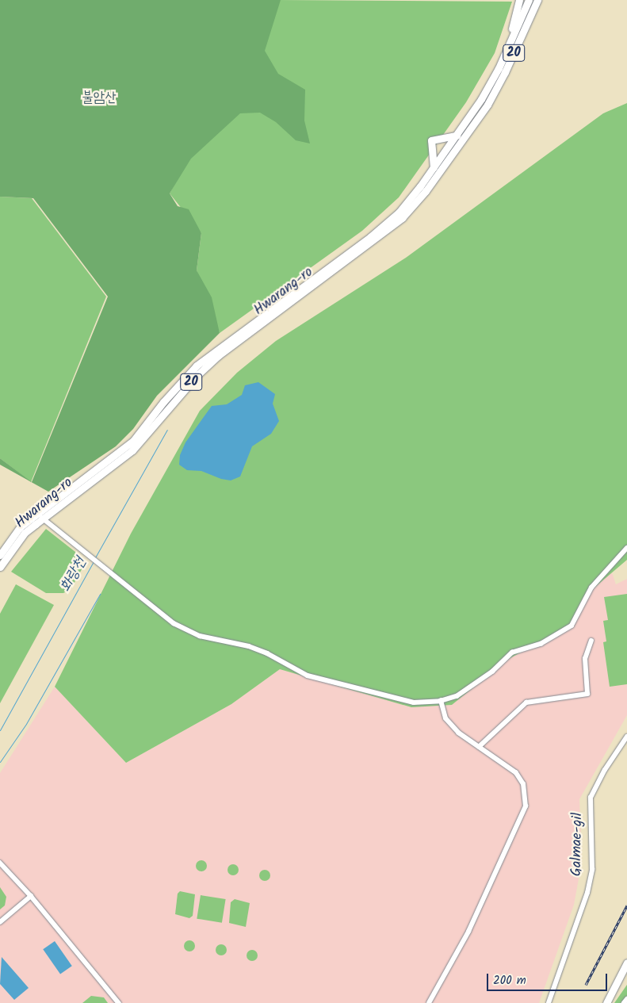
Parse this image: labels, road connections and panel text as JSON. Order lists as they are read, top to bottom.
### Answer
{
  "streets": {
    "main road": ["20", "Hwarang-ro"],
    "street": ["Galmae-gil"]
  },
  "water": ["화랑천"],
  "parks": ["불암산"],
  "scale_bar": "200 m"
}
